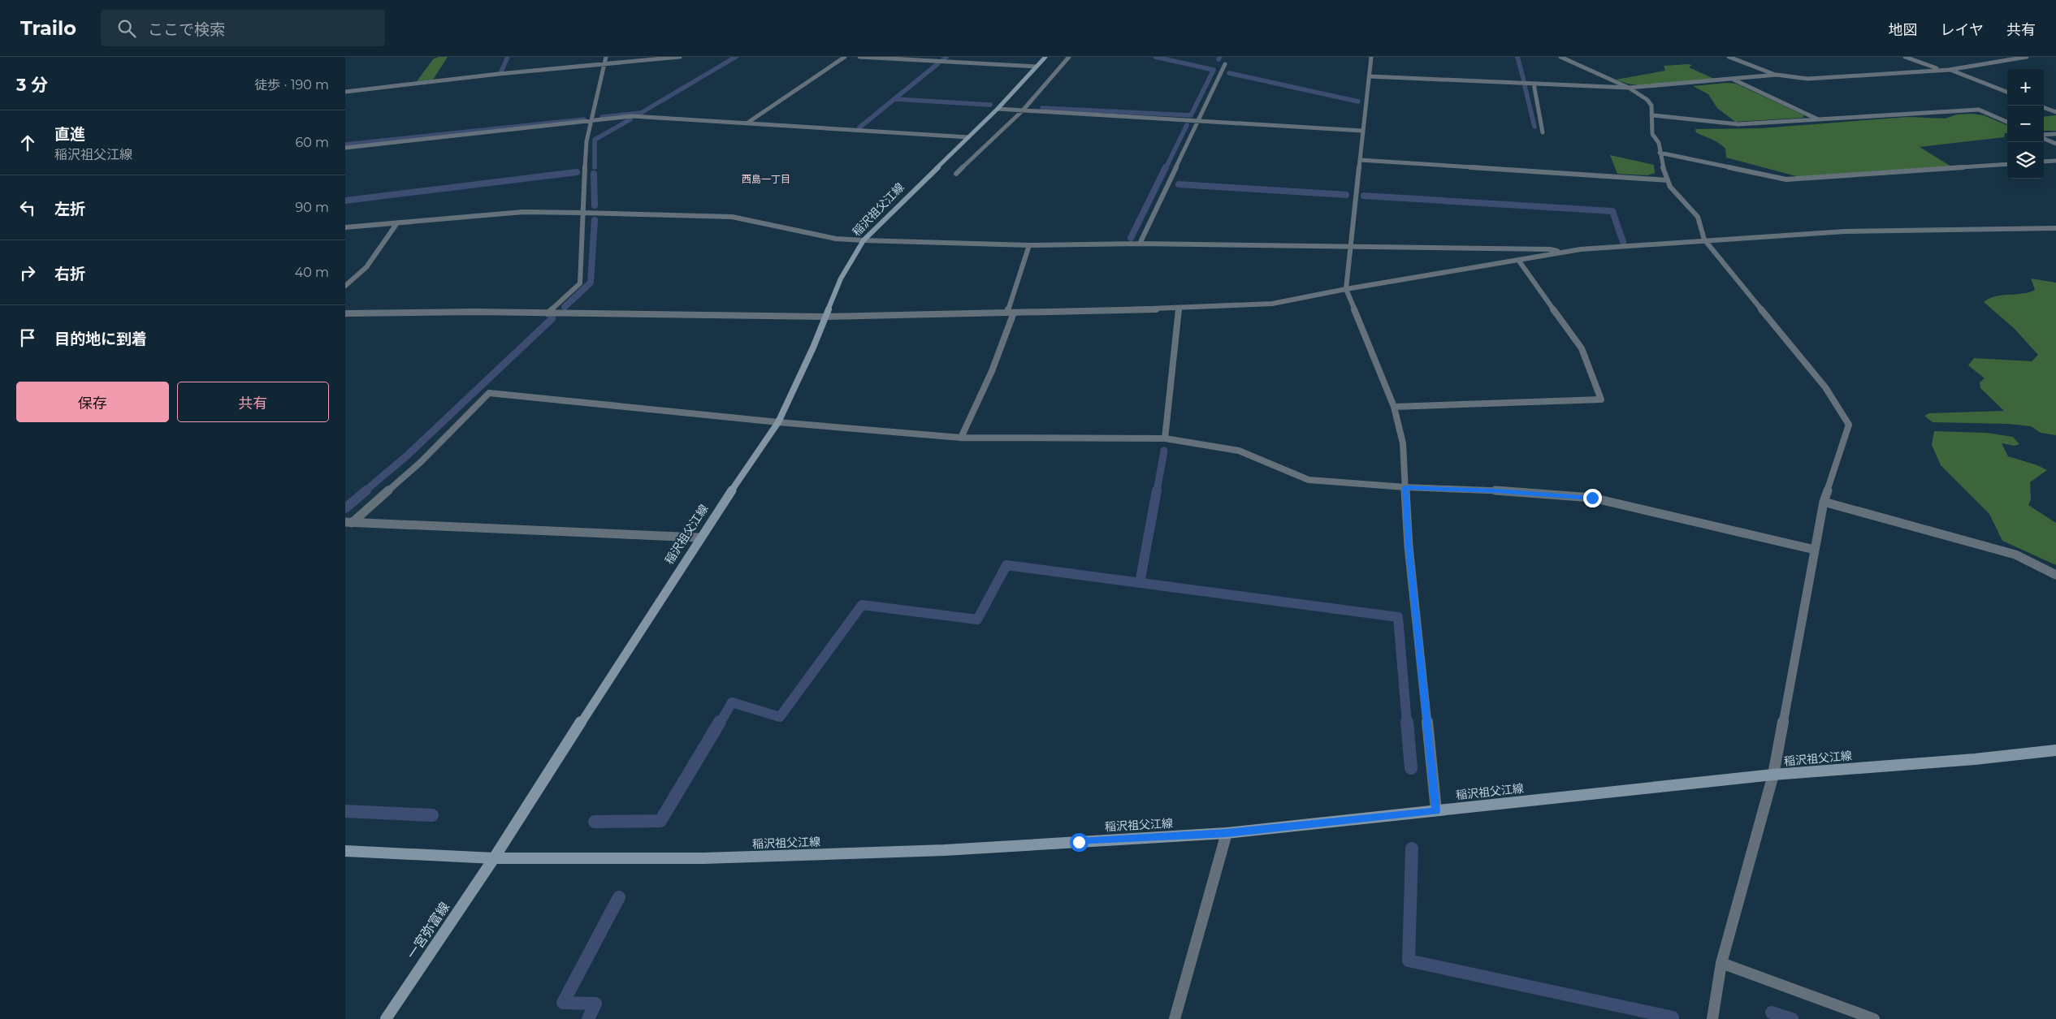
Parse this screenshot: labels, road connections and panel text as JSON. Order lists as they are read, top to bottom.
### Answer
{
  "streets": {
    "main road": ["稲沢祖父江線", "一宮弥富線"]
  },
  "crossings": [
    ["稲沢祖父江線", "一宮弥富線"]
  ],
  "districts": ["西島一丁目"],
  "page": {
    "header": "Trailo",
    "search": "ここで検索",
    "nav": ["地図", "レイヤ", "共有"],
    "heading": ["3 分", "徒歩 · 190 m"],
    "map_buttons": ["+", "−"],
    "list": [
      ["直進", "稲沢祖父江線", "60 m"],
      ["左折", "90 m"],
      ["右折", "40 m"],
      "目的地に到着"
    ],
    "buttons": ["保存", "共有"]
  }
}
